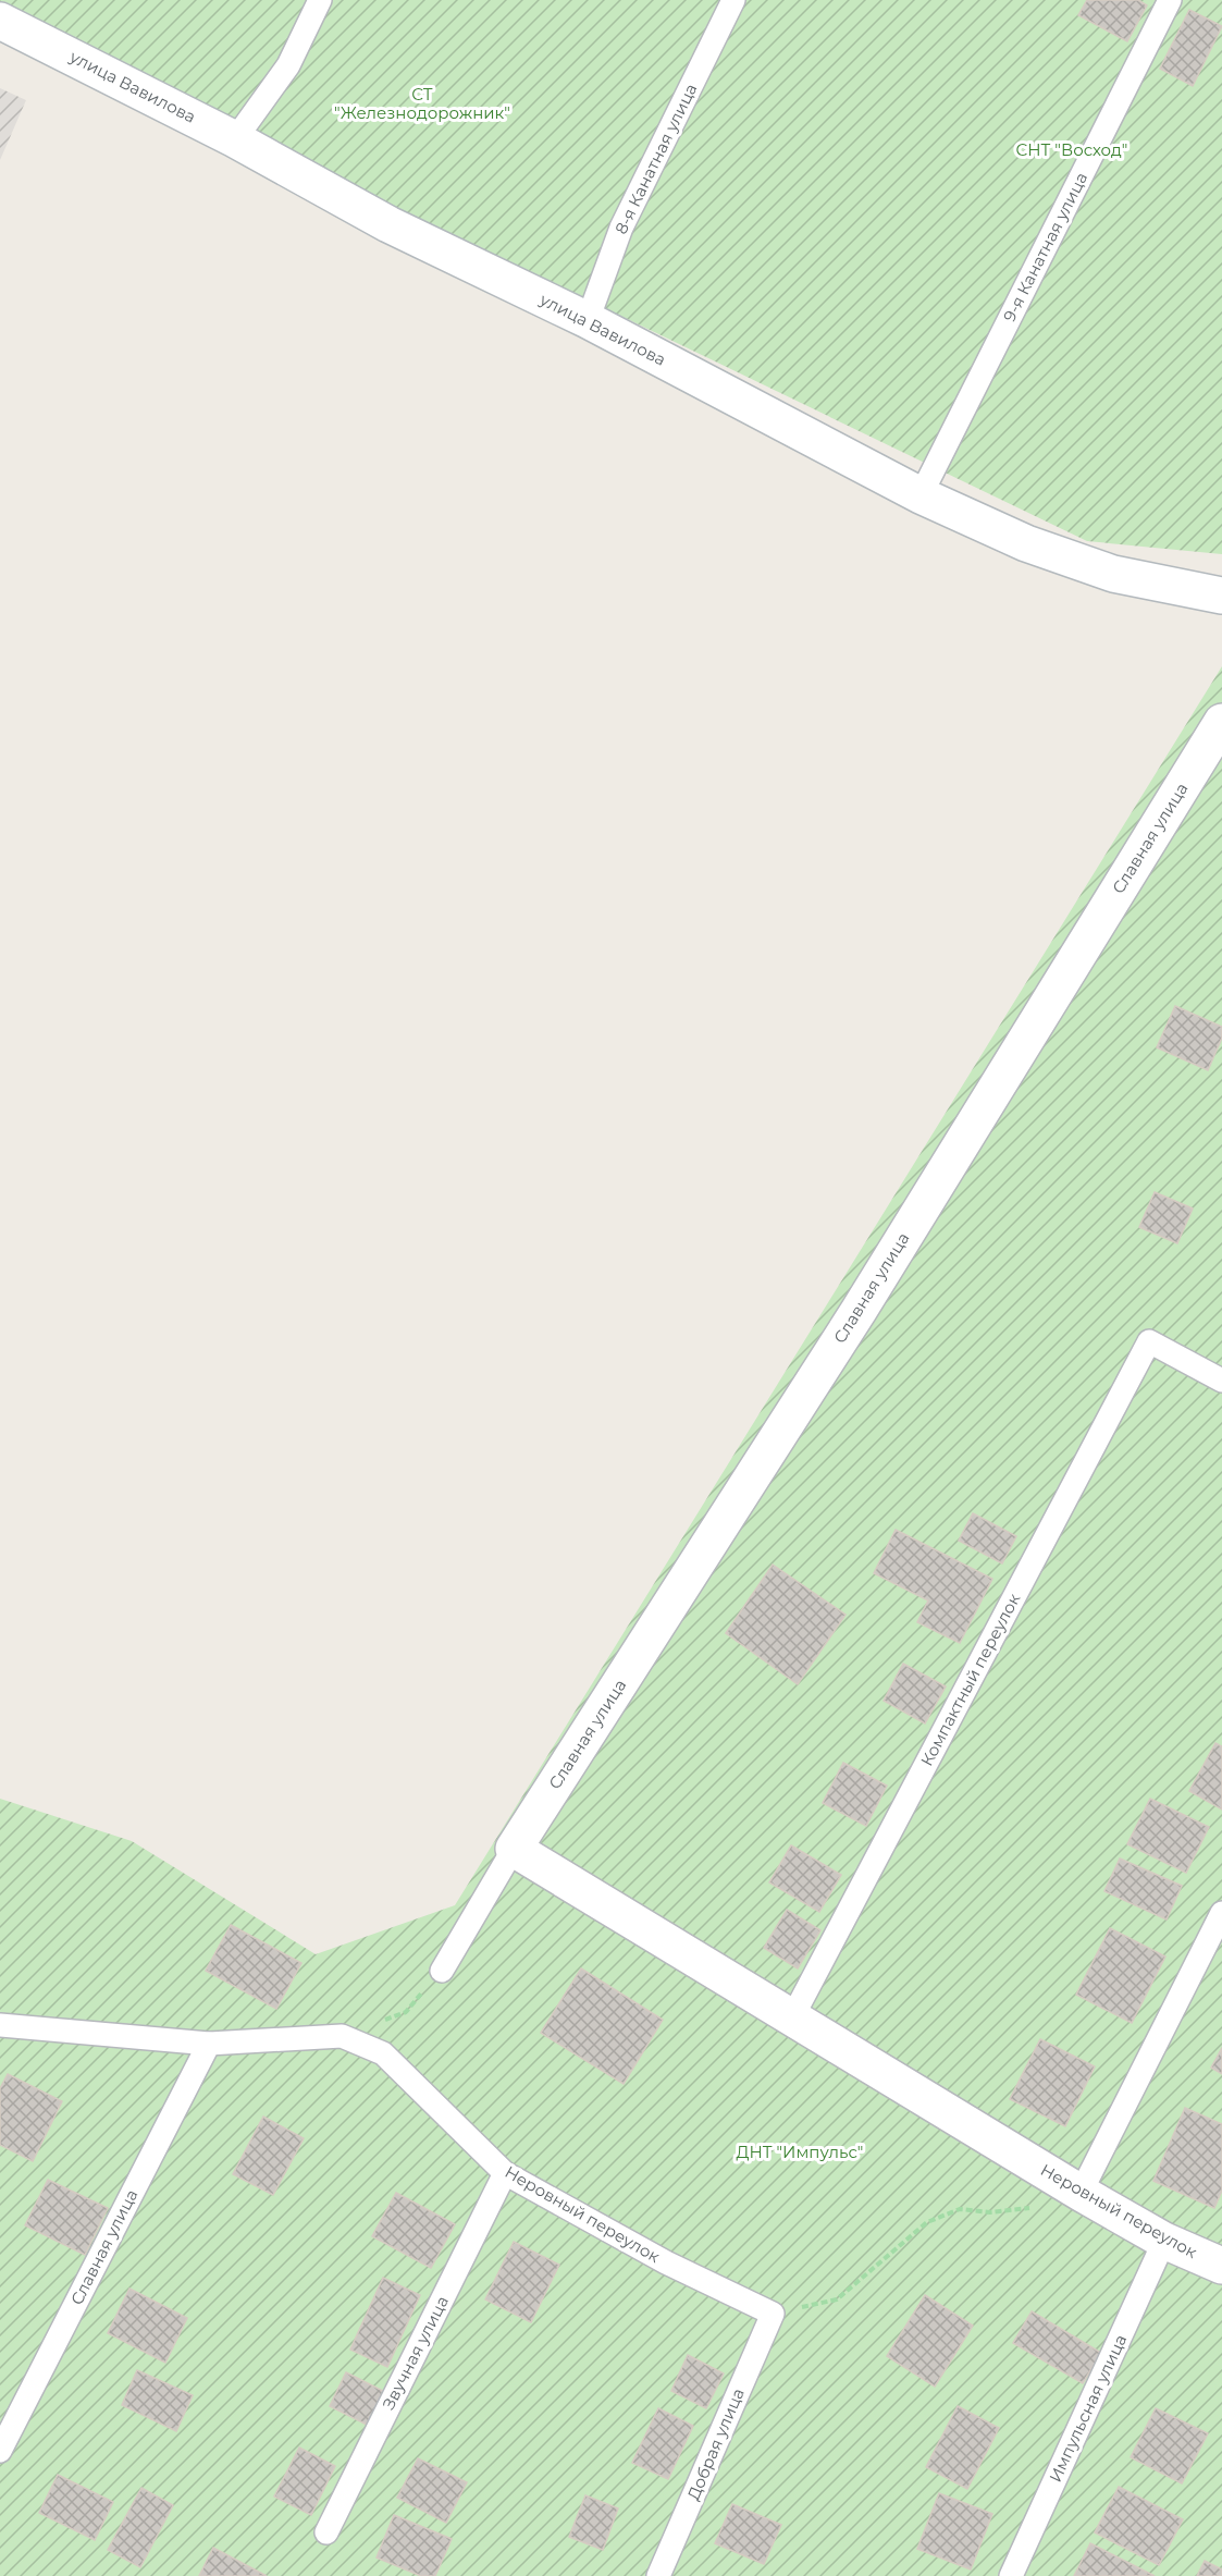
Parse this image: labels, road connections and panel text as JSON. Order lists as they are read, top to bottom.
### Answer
{
  "streets": {
    "street": ["улица Вавилова", "Славная улица", "Неровный переулок"],
    "lane": [
      "8-я Канатная улица",
      "9-я Канатная улица",
      "Компактный переулок",
      "Звучная улица",
      "Импульсная улица",
      "Добрая улица"
    ]
  },
  "crossings": [
    ["улица Вавилова", "8-я Канатная улица"],
    ["улица Вавилова", "9-я Канатная улица"],
    ["Славная улица", "Неровный переулок"],
    ["Компактный переулок", "Неровный переулок"],
    ["Неровный переулок", "Звучная улица"],
    ["Неровный переулок", "Импульсная улица"],
    ["Неровный переулок", "Добрая улица"]
  ],
  "parks": ["СТ \"Железнодорожник\"", "СНТ \"Восход\"", "ДНТ \"Импульс\""]
}
